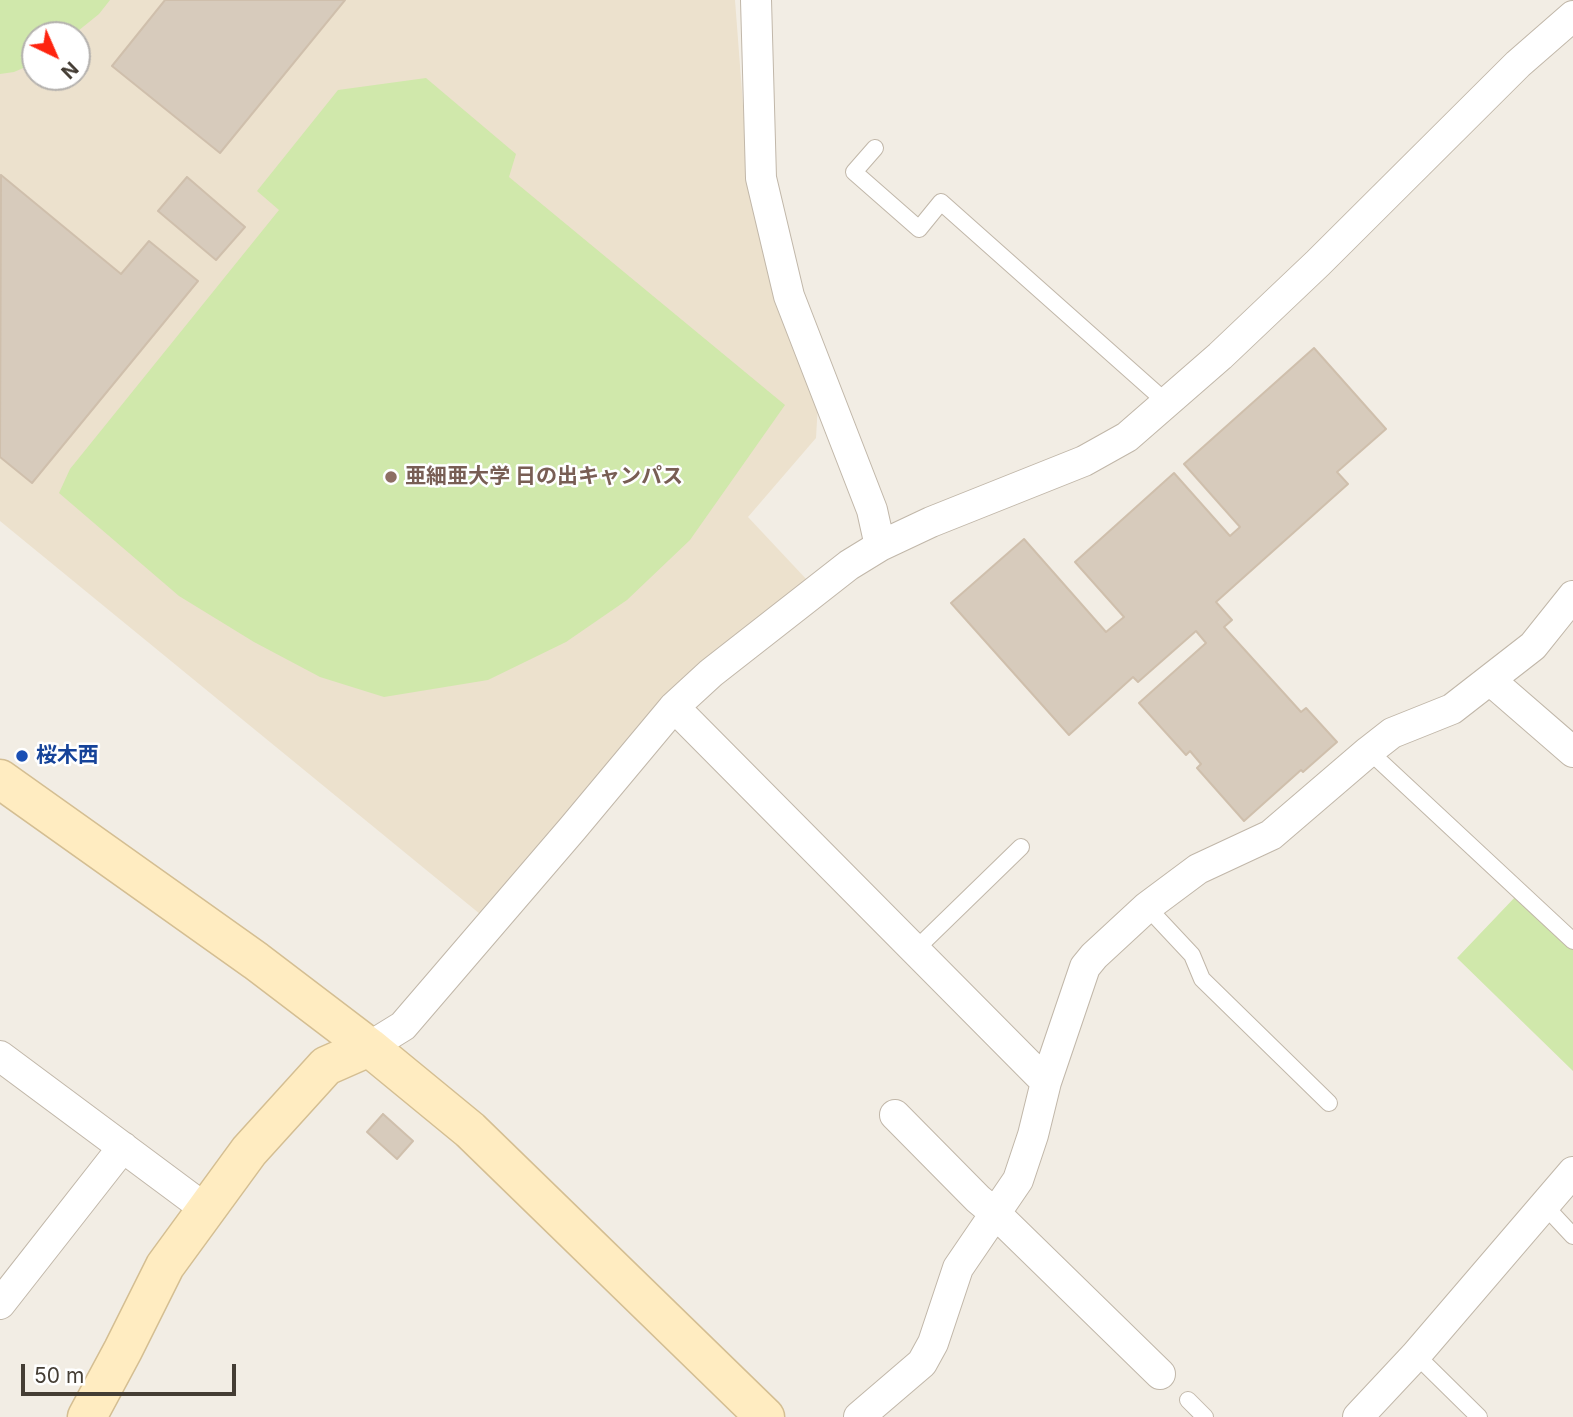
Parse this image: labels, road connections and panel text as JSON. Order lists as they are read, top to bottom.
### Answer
{
  "places": ["亜細亜大学 日の出キャンパス", "桜木西"],
  "scale_bar": "50 m",
  "north": "bottom right"
}
